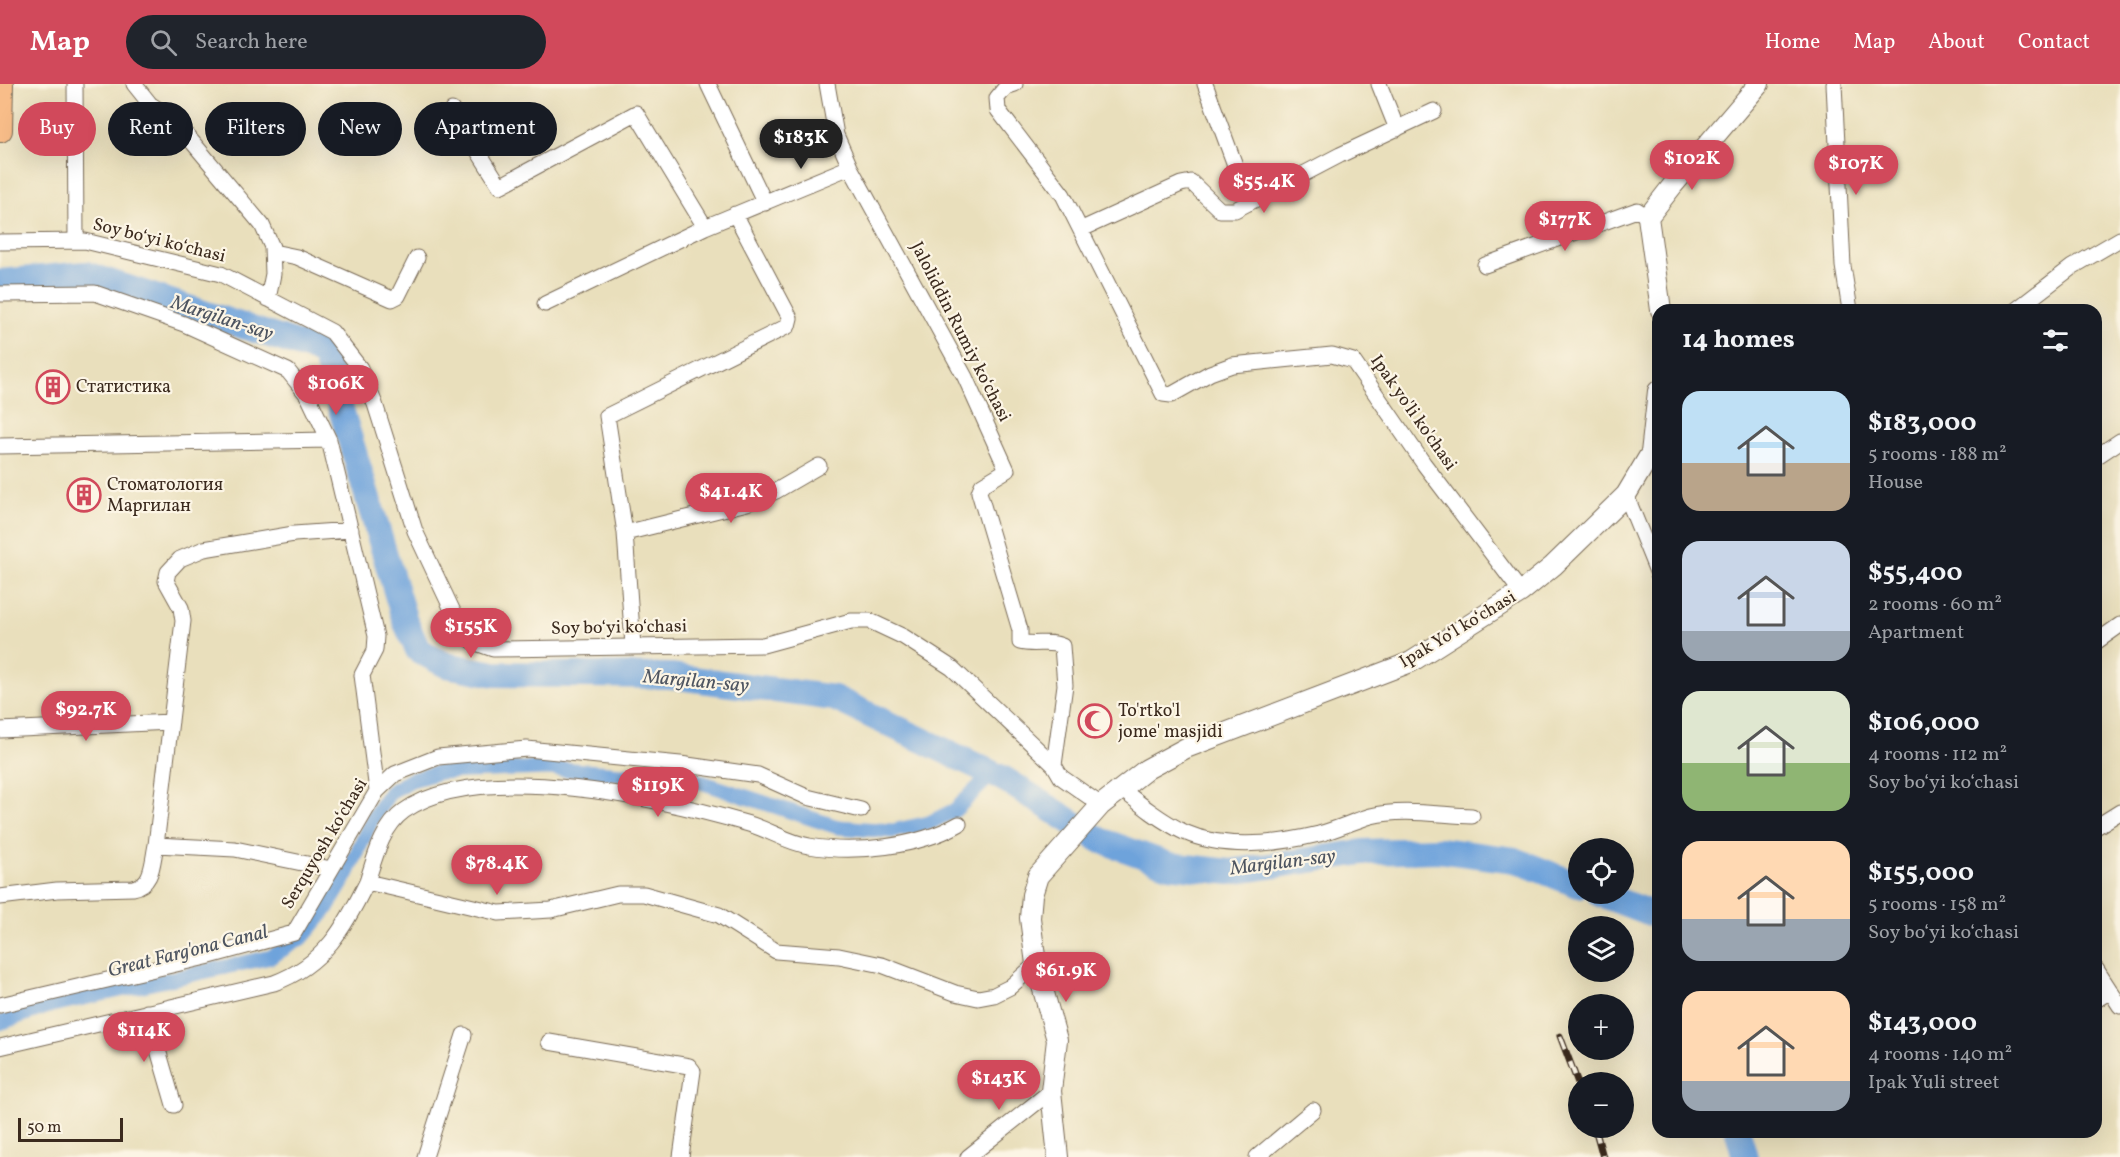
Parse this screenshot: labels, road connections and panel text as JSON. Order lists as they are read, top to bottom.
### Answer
{
  "streets": {
    "street": [
      "Soy boʻyi koʻchasi",
      "Jaloliddin Rumiy koʻchasi",
      "Ipak yo'li ko'chasi",
      "Ipak Yoʻl koʻchasi",
      "Serquyosh koʻchasi"
    ]
  },
  "crossings": [
    ["Soy boʻyi koʻchasi", "Jaloliddin Rumiy koʻchasi"],
    ["Soy boʻyi koʻchasi", "Ipak Yoʻl koʻchasi"],
    ["Ipak yo'li ko'chasi", "Ipak Yoʻl koʻchasi"]
  ],
  "water": ["Margilan-say", "Great Farg'ona Canal"],
  "places": {
    "building": ["Статистика", "Стоматология Маргилан"],
    "mosque": ["To'rtko'l jome' masjidi"]
  },
  "scale_bar": "50 m",
  "page": {
    "header": "Map",
    "search": "Search here",
    "nav": [
      "Home",
      "Map",
      "About",
      "Contact"
    ],
    "chip": [
      "Buy",
      "Rent",
      "Filters",
      "New",
      "Apartment"
    ],
    "price": [
      "$183K",
      "$102K",
      "$107K",
      "$55.4K",
      "$177K",
      "$106K",
      "$41.4K",
      "$155K",
      "$92.7K",
      "$119K",
      "$78.4K",
      "$61.9K",
      "$114K",
      "$143K"
    ],
    "heading": "14 homes",
    "list": [
      {
        "name": "$183,000",
        "note": "5 rooms · 188 m² · House"
      },
      {
        "name": "$55,400",
        "note": "2 rooms · 60 m² · Apartment"
      },
      {
        "name": "$106,000",
        "note": "4 rooms · 112 m² · Soy boʻyi koʻchasi"
      },
      {
        "name": "$155,000",
        "note": "5 rooms · 158 m² · Soy boʻyi koʻchasi"
      },
      {
        "name": "$143,000",
        "note": "4 rooms · 140 m² · Ipak Yuli street"
      }
    ],
    "map_buttons": ["+", "−"],
    "scale": "50 m"
  }
}
